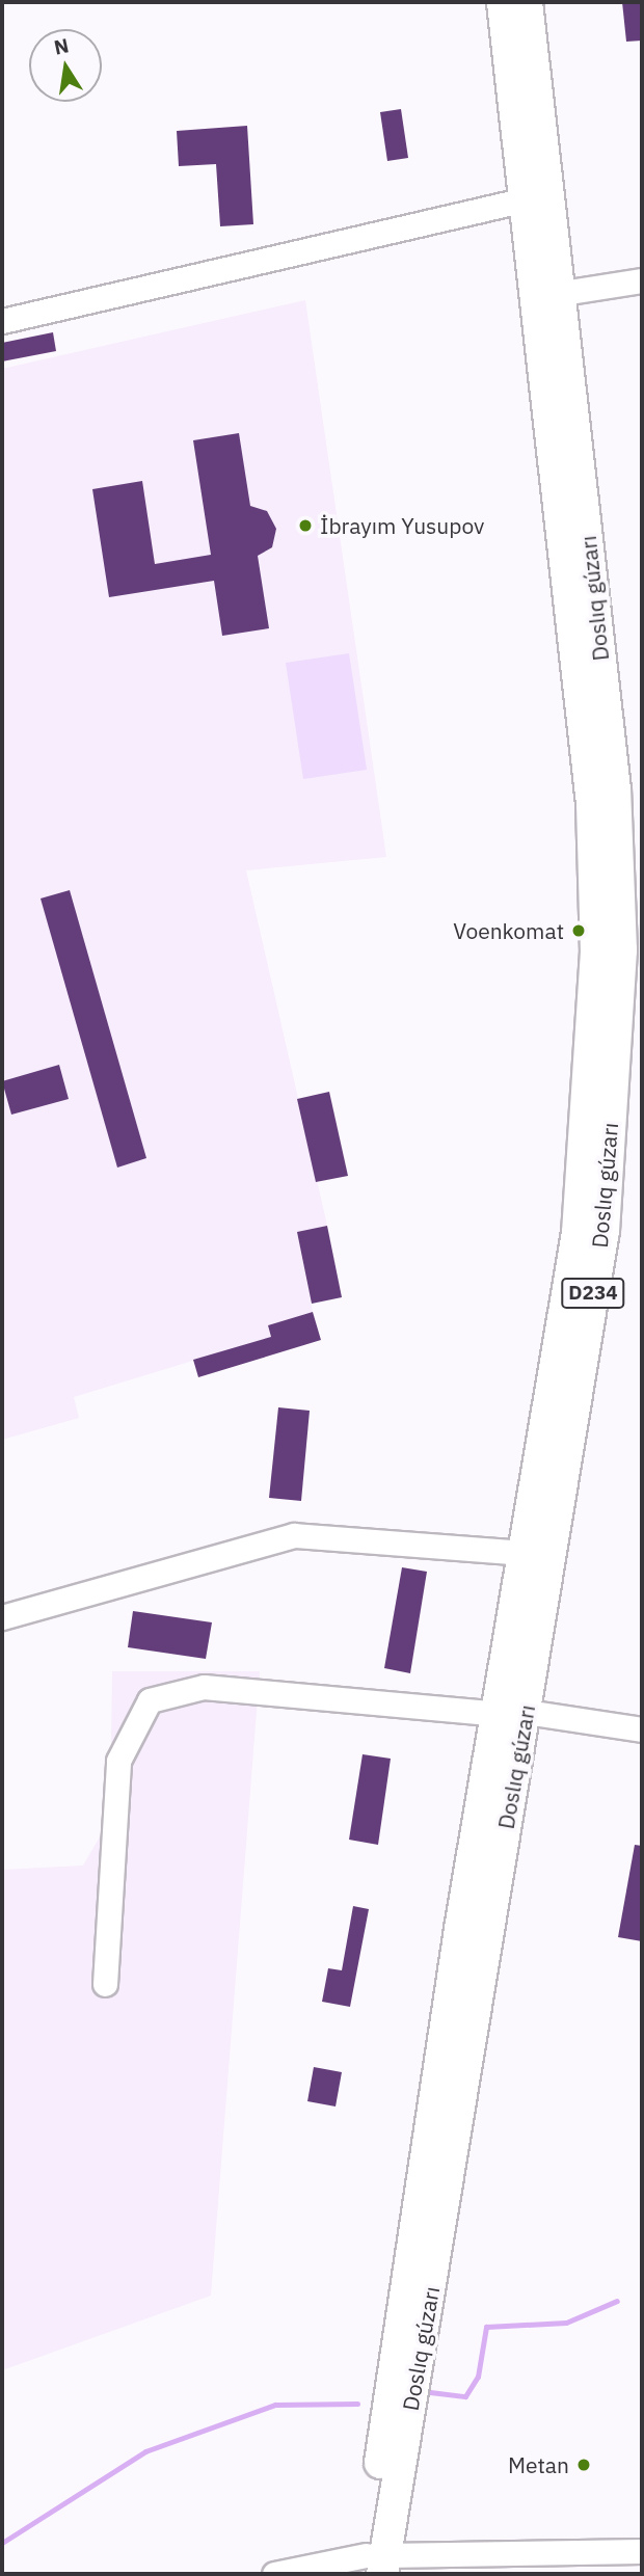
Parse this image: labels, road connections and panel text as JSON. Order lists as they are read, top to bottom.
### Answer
{
  "streets": {
    "main road": ["Doslıq gúzarı", "D234"]
  },
  "places": ["İbrayım Yusupov", "Voenkomat", "Metan"],
  "north": "top"
}
